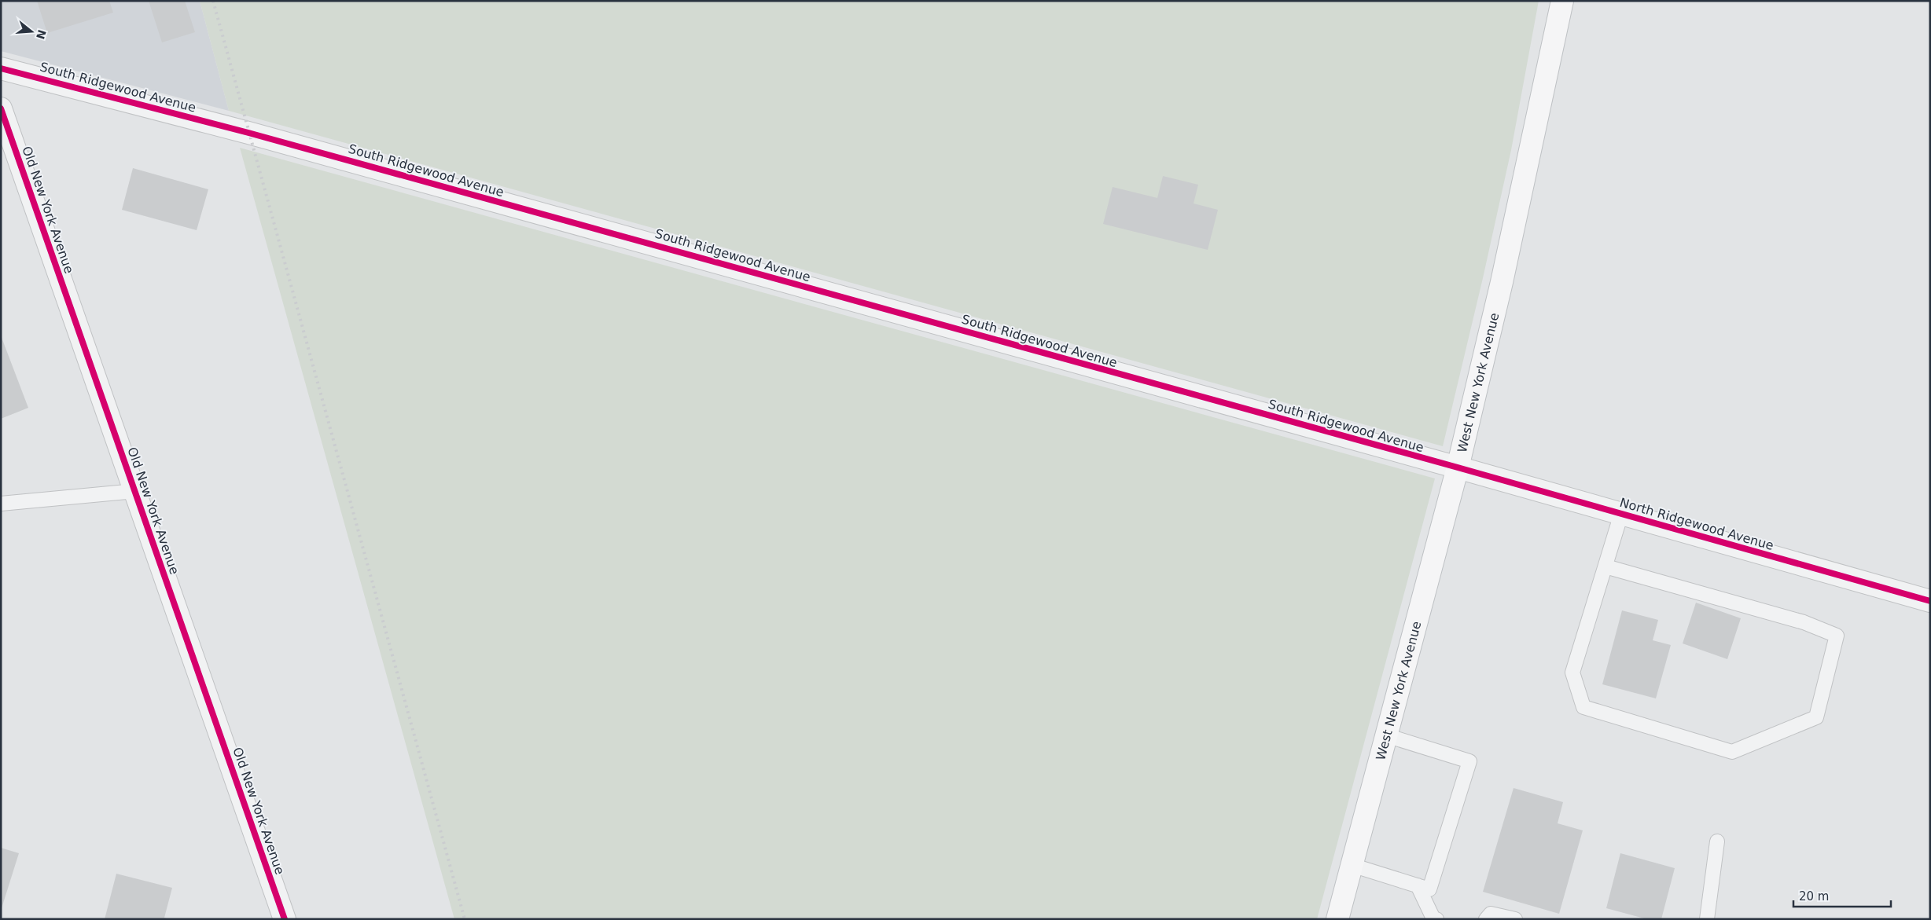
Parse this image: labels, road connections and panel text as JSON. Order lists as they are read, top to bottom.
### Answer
{
  "streets": {
    "main road": ["West New York Avenue"],
    "street": ["South Ridgewood Avenue", "Old New York Avenue", "North Ridgewood Avenue"]
  },
  "crossings": [
    ["South Ridgewood Avenue", "West New York Avenue"],
    ["South Ridgewood Avenue", "North Ridgewood Avenue"],
    ["West New York Avenue", "North Ridgewood Avenue"]
  ],
  "scale_bar": "20 m",
  "north": "right"
}
